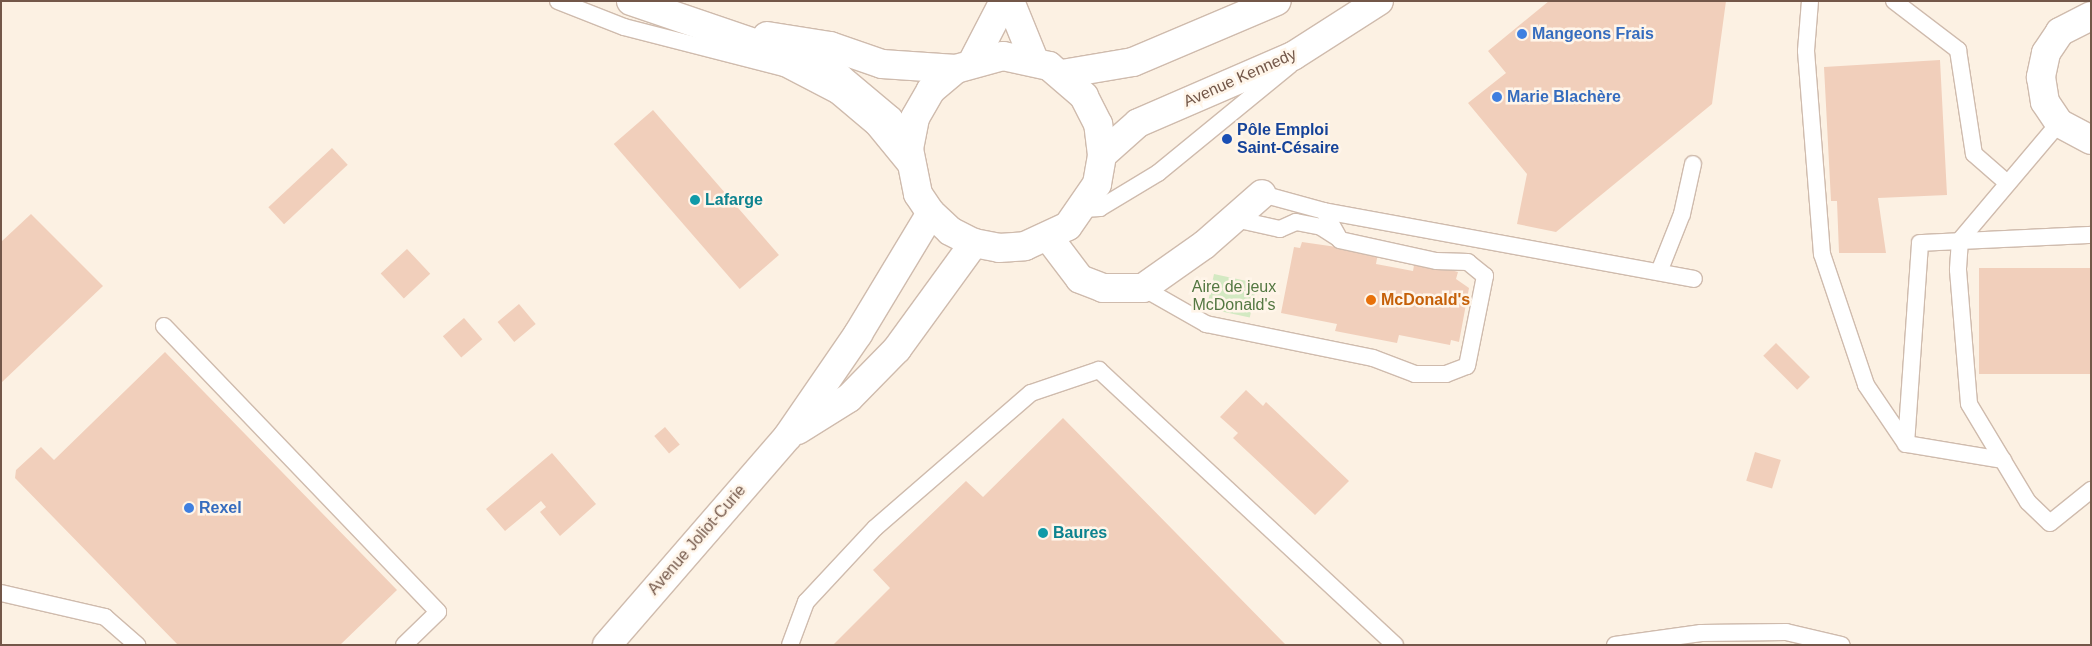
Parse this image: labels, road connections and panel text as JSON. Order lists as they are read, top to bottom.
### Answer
{
  "streets": {
    "main road": ["Avenue Kennedy", "Avenue Joliot-Curie"]
  },
  "parks": ["Aire de jeux McDonald's"],
  "places": [
    "Mangeons Frais",
    "Marie Blachère",
    "Pôle Emploi Saint-Césaire",
    "Lafarge",
    "McDonald's",
    "Rexel",
    "Baures"
  ]
}
